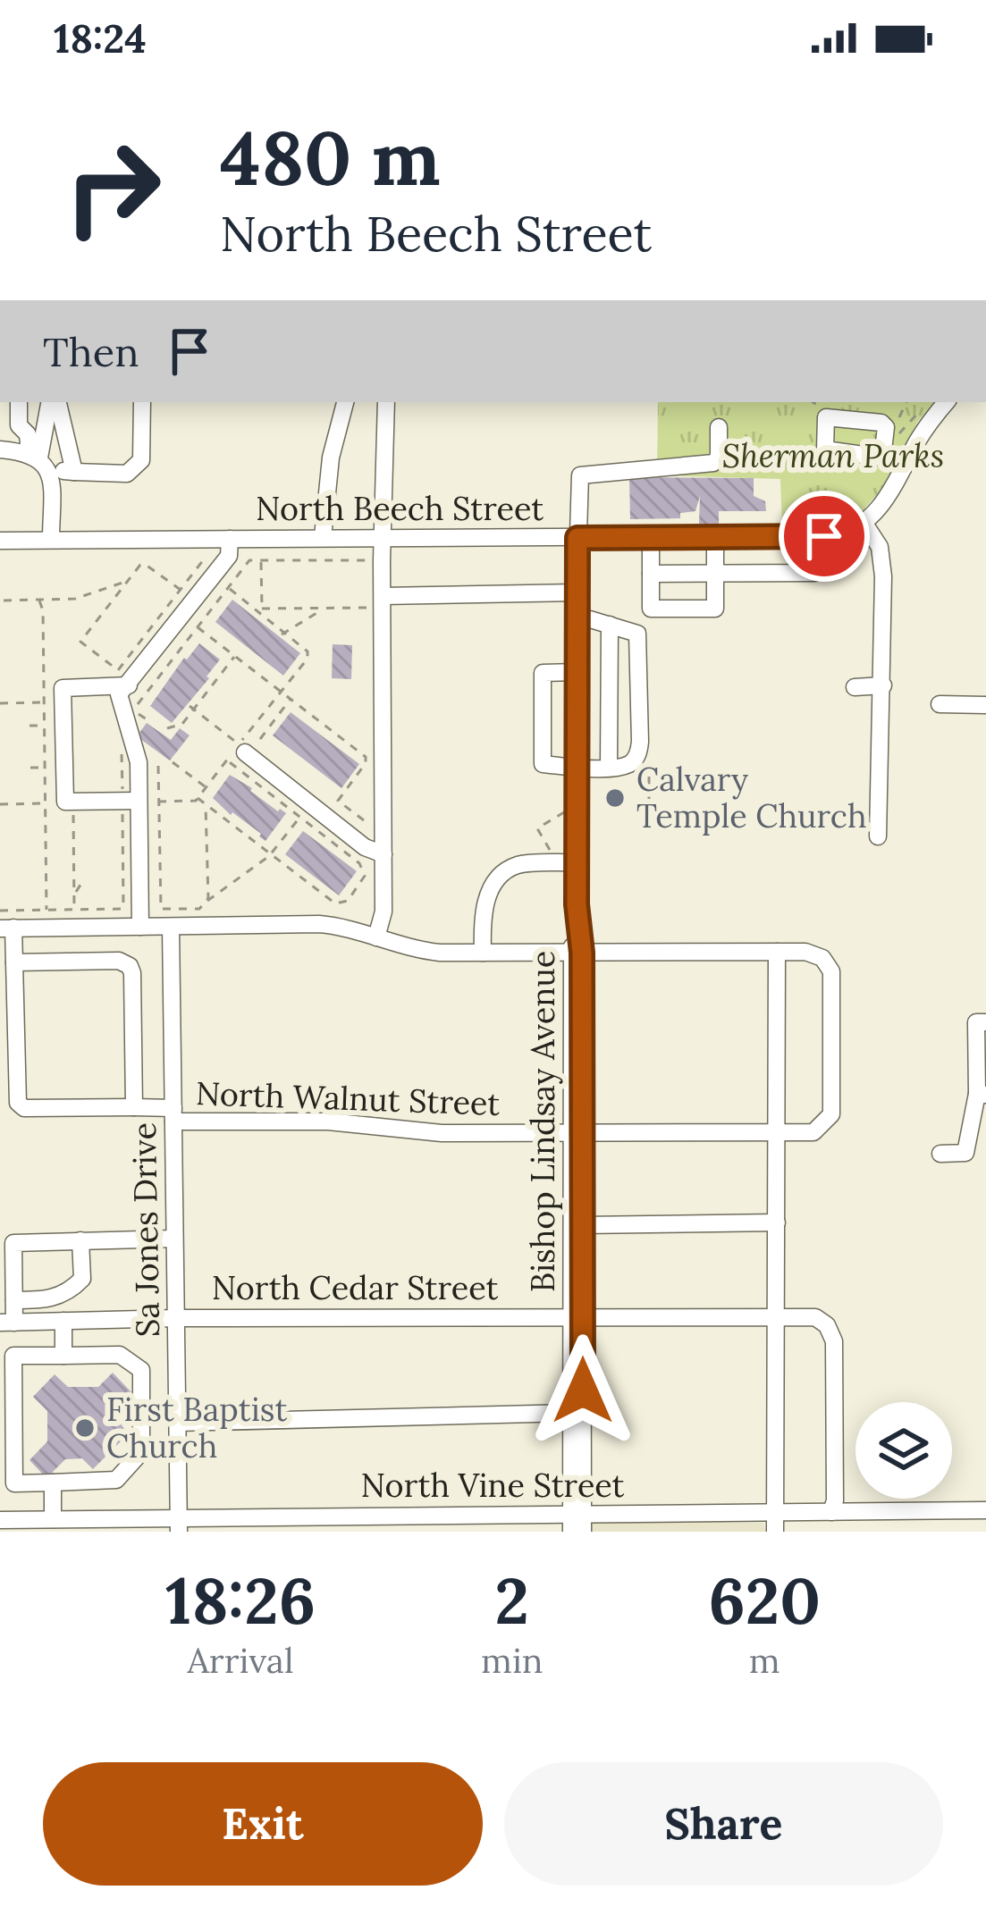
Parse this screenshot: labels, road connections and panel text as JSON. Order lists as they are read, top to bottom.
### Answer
{
  "streets": {
    "street": [
      "North Beech Street",
      "North Walnut Street",
      "Bishop Lindsay Avenue",
      "Sa Jones Drive",
      "North Cedar Street",
      "North Vine Street"
    ]
  },
  "crossings": [
    ["North Beech Street", "Bishop Lindsay Avenue"],
    ["North Walnut Street", "Bishop Lindsay Avenue"],
    ["North Walnut Street", "Sa Jones Drive"],
    ["Bishop Lindsay Avenue", "North Cedar Street"],
    ["Bishop Lindsay Avenue", "North Vine Street"],
    ["Sa Jones Drive", "North Cedar Street"],
    ["Sa Jones Drive", "North Vine Street"],
    ["North Cedar Street", "North Vine Street"]
  ],
  "parks": ["Sherman Parks"],
  "places": ["Calvary Temple Church", "First Baptist Church"],
  "page": {
    "status": "18:24",
    "turn": ["480 m", "North Beech Street"],
    "then": "Then",
    "eta": [
      "18:26",
      "Arrival",
      "2",
      "min",
      "620",
      "m"
    ],
    "buttons": ["Exit", "Share"]
  }
}
